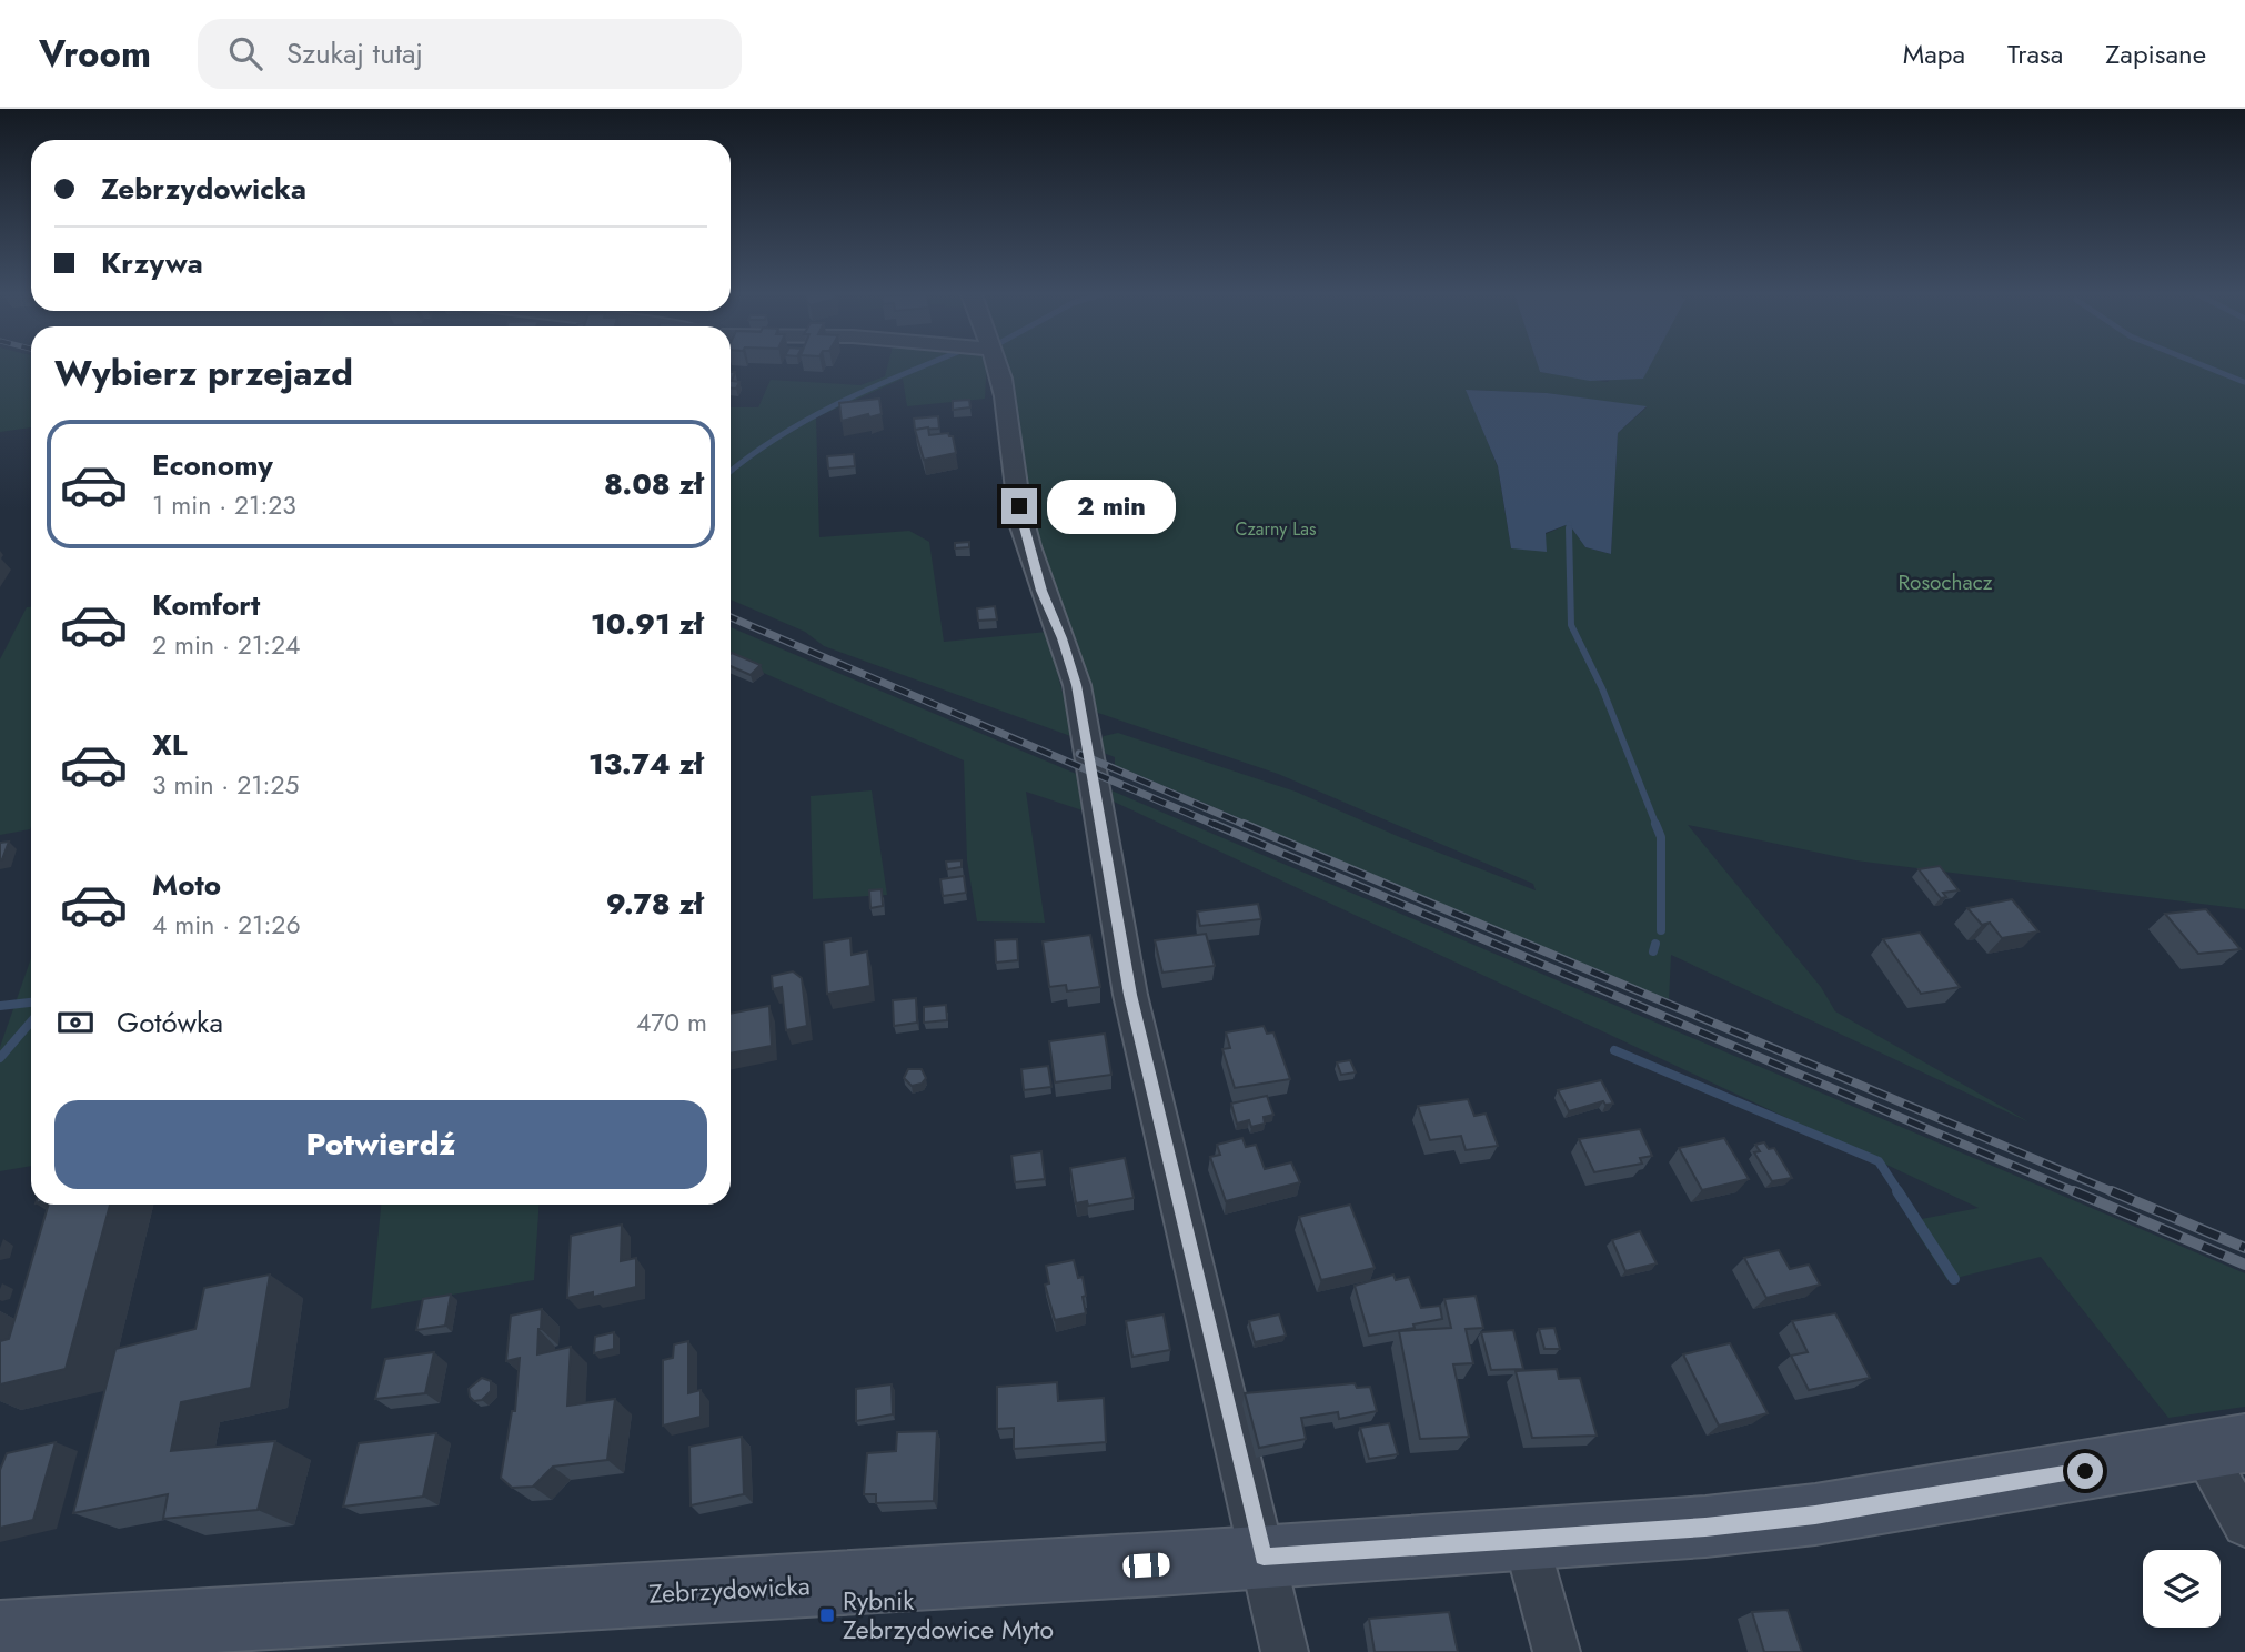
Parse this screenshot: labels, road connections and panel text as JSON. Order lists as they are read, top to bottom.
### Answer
{
  "streets": {
    "street": ["Zebrzydowicka"]
  },
  "parks": ["Czarny Las", "Rosochacz"],
  "places": {
    "transit": ["Rybnik Zebrzydowice Myto"]
  },
  "page": {
    "header": "Vroom",
    "search": "Szukaj tutaj",
    "nav": ["Mapa", "Trasa", "Zapisane"],
    "banner": ["Zebrzydowicka", "Krzywa"],
    "heading": "Wybierz przejazd",
    "list": [
      {
        "name": "Economy",
        "note": "1 min · 21:23",
        "value": "8.08 zł"
      },
      {
        "name": "Komfort",
        "note": "2 min · 21:24",
        "value": "10.91 zł"
      },
      {
        "name": "XL",
        "note": "3 min · 21:25",
        "value": "13.74 zł"
      },
      {
        "name": "Moto",
        "note": "4 min · 21:26",
        "value": "9.78 zł"
      }
    ],
    "bubble": "2 min",
    "pay": ["Gotówka", "470 m"],
    "buttons": "Potwierdź"
  }
}
